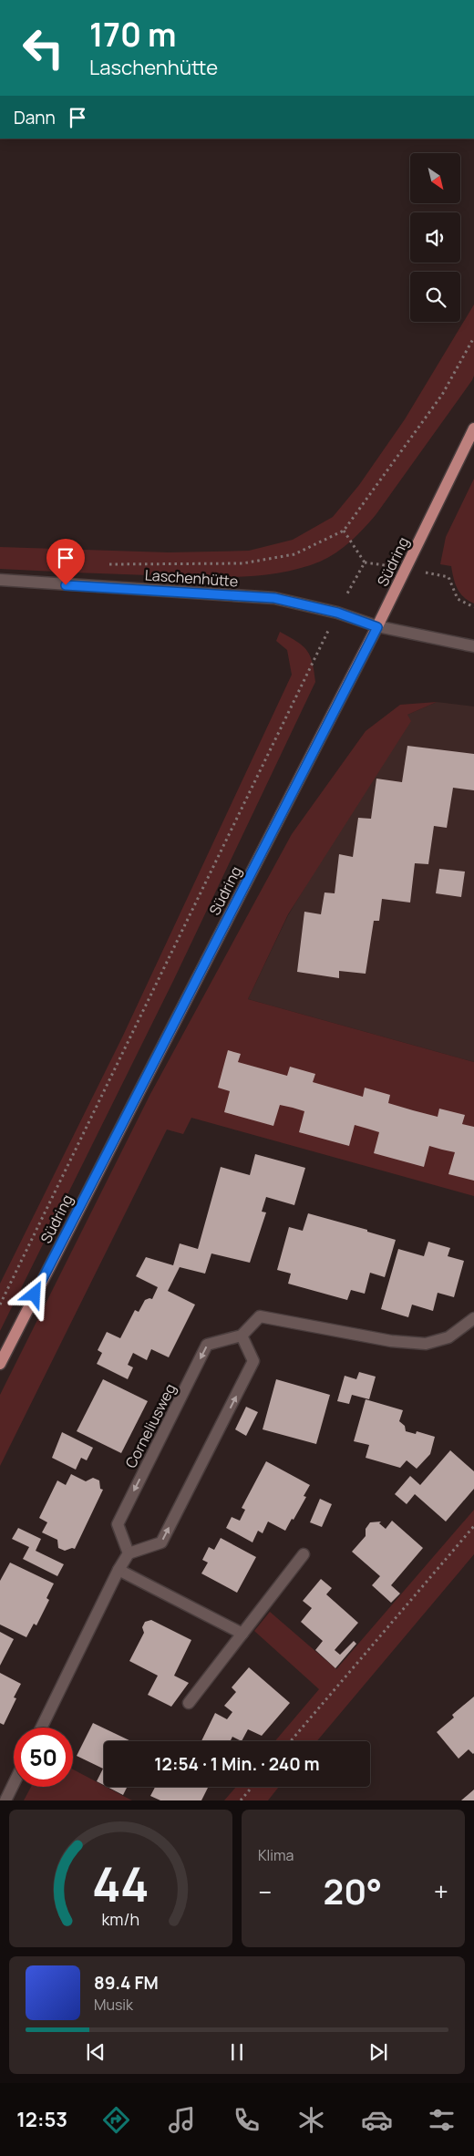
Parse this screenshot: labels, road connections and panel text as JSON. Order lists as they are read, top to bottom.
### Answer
{
  "streets": {
    "main road": ["Südring"],
    "street": ["Laschenhütte", "Corneliusweg"]
  },
  "crossings": [
    ["Südring", "Laschenhütte"]
  ],
  "north": "bottom right",
  "page": {
    "turn": ["170 m", "Laschenhütte"],
    "then": "Dann",
    "limit": "50",
    "trip": "12:54 · 1 Min. · 240 m",
    "tile": "Klima",
    "heat": ["−", "20°", "+"],
    "song": ["89.4 FM", "Musik"],
    "tabs": "12:53",
    "gauge": ["44", "km/h"]
  }
}
